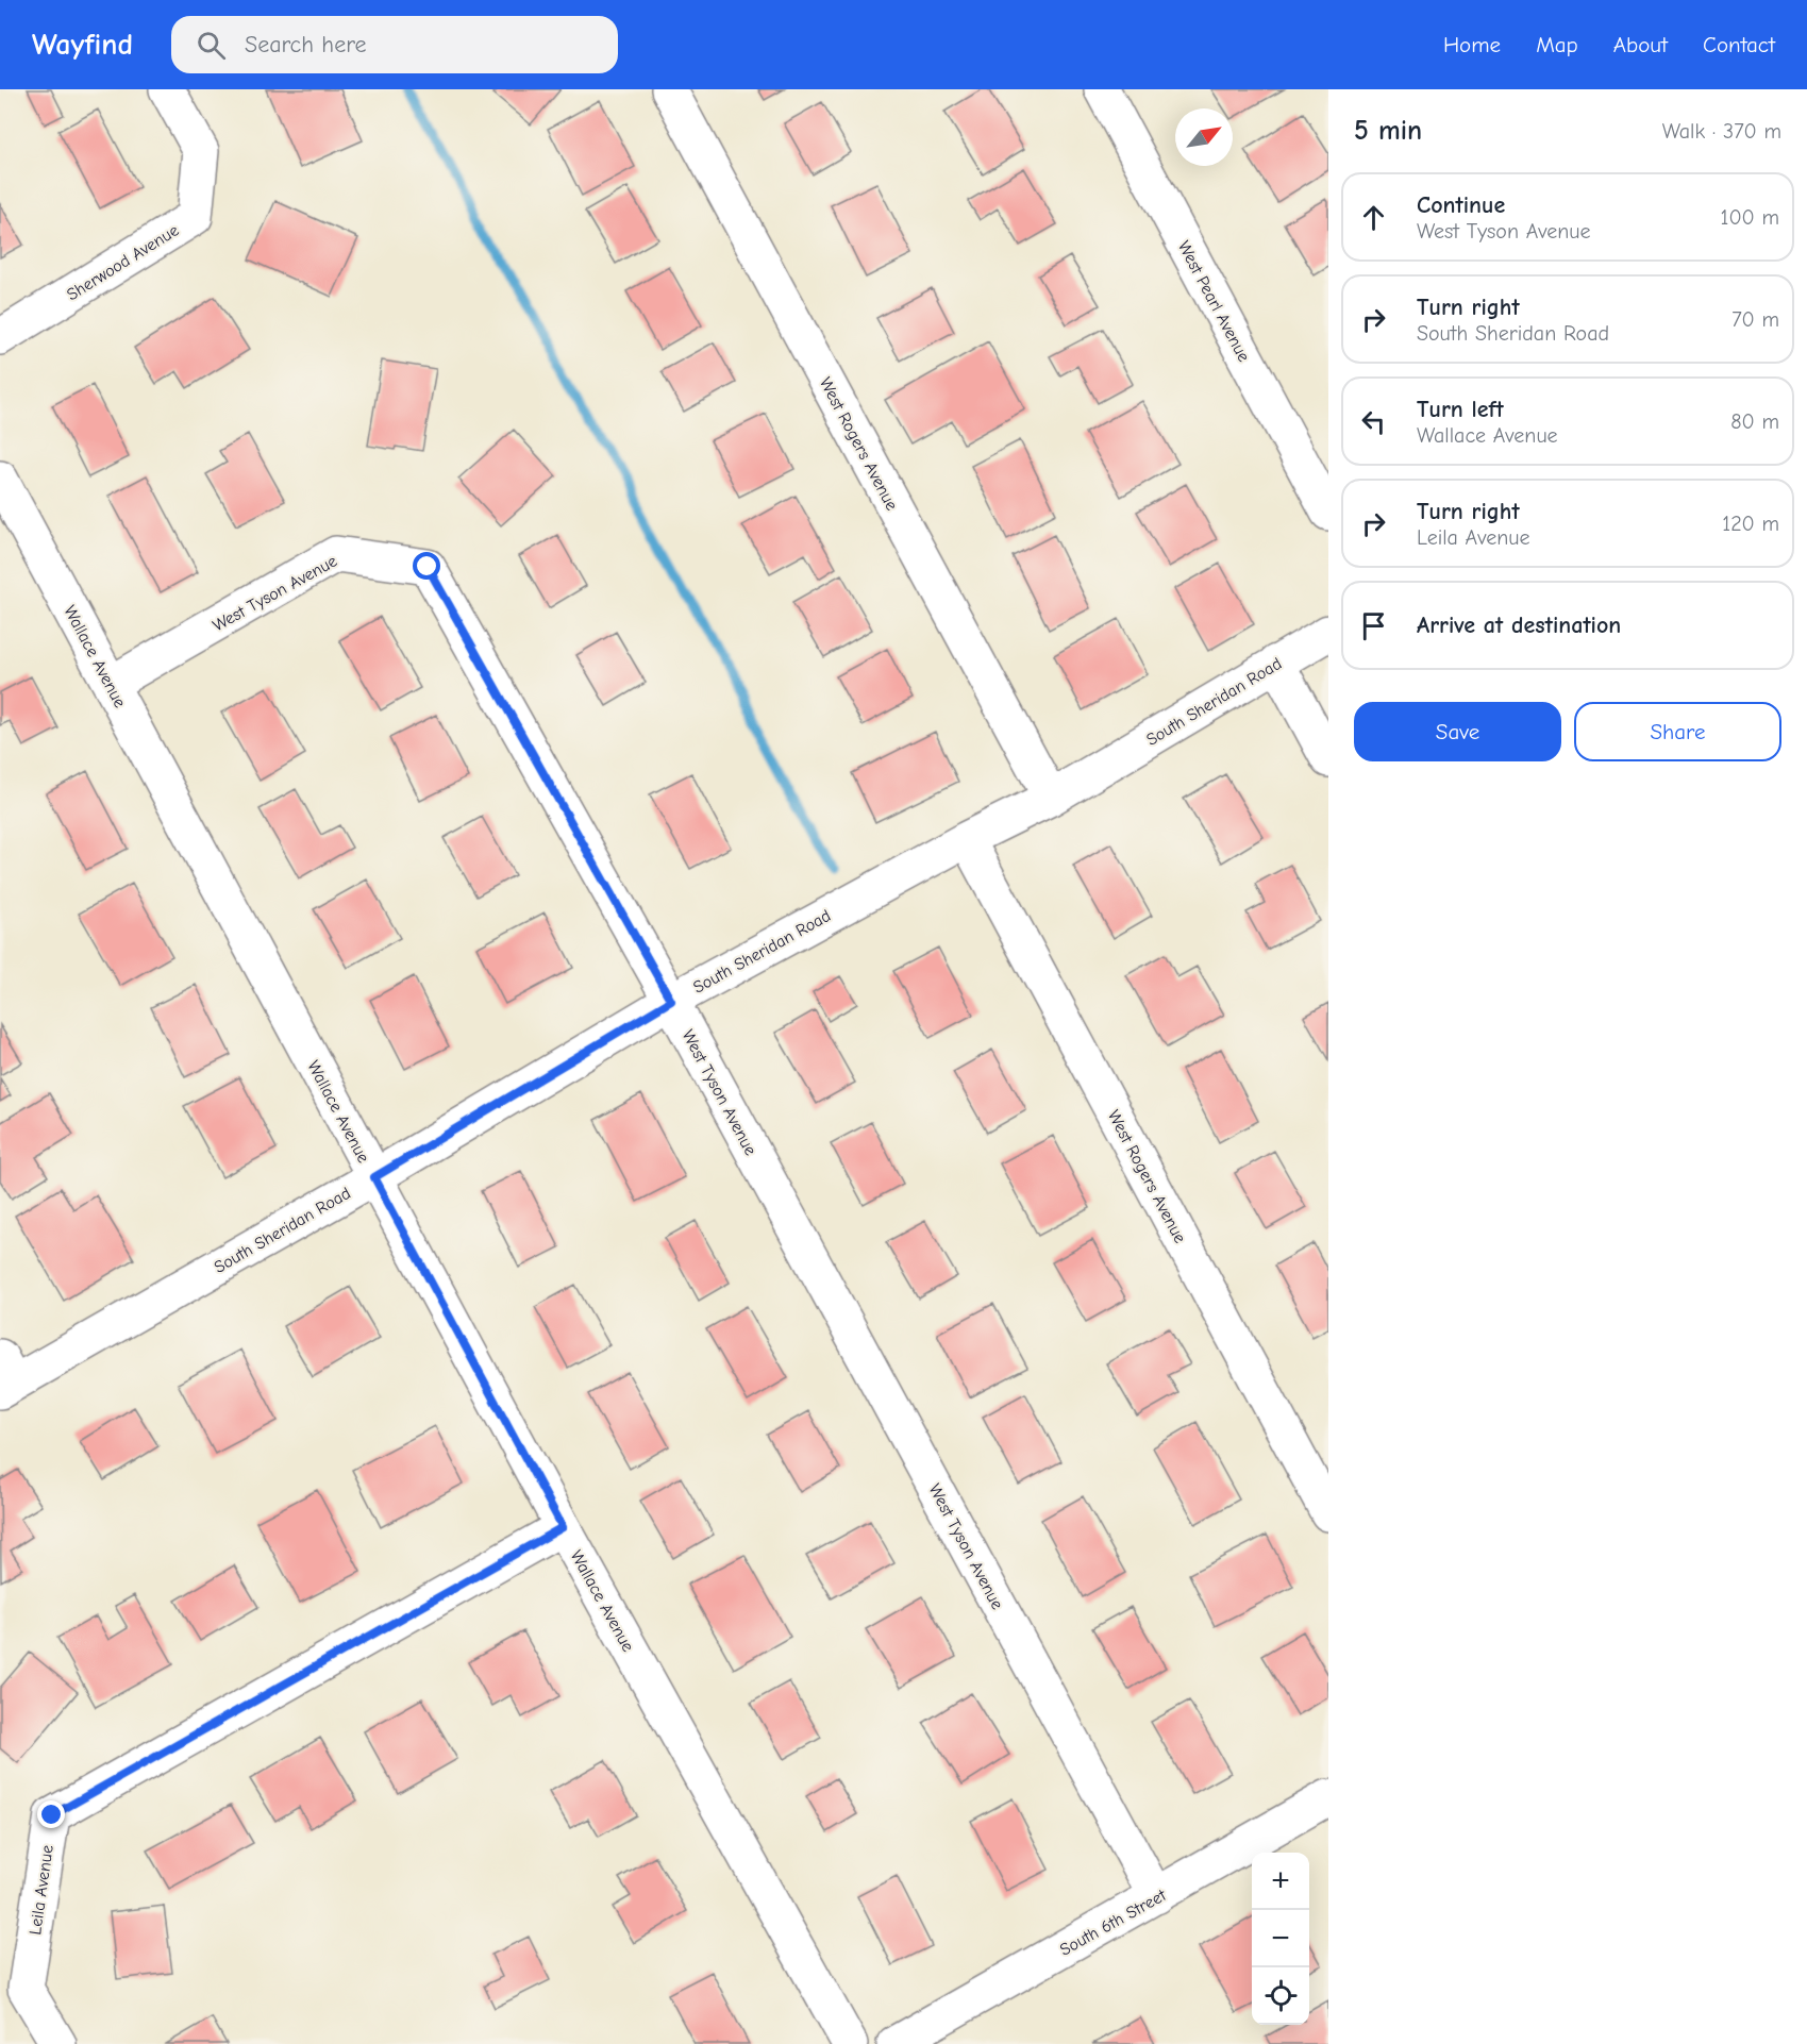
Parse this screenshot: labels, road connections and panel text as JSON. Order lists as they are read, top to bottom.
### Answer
{
  "streets": {
    "street": [
      "Sherwood Avenue",
      "West Pearl Avenue",
      "West Rogers Avenue",
      "West Tyson Avenue",
      "Wallace Avenue",
      "South Sheridan Road",
      "Leila Avenue",
      "South 6th Street"
    ]
  },
  "crossings": [
    ["West Rogers Avenue", "South Sheridan Road"],
    ["West Tyson Avenue", "Wallace Avenue"],
    ["West Tyson Avenue", "South Sheridan Road"],
    ["West Tyson Avenue", "South 6th Street"],
    ["Wallace Avenue", "South Sheridan Road"],
    ["Wallace Avenue", "Leila Avenue"]
  ],
  "north": "top right",
  "page": {
    "header": "Wayfind",
    "search": "Search here",
    "nav": [
      "Home",
      "Map",
      "About",
      "Contact"
    ],
    "heading": ["5 min", "Walk · 370 m"],
    "list": [
      ["Continue", "West Tyson Avenue", "100 m"],
      ["Turn right", "South Sheridan Road", "70 m"],
      ["Turn left", "Wallace Avenue", "80 m"],
      ["Turn right", "Leila Avenue", "120 m"],
      "Arrive at destination"
    ],
    "buttons": ["Save", "Share"],
    "map_buttons": ["+", "−"]
  }
}
